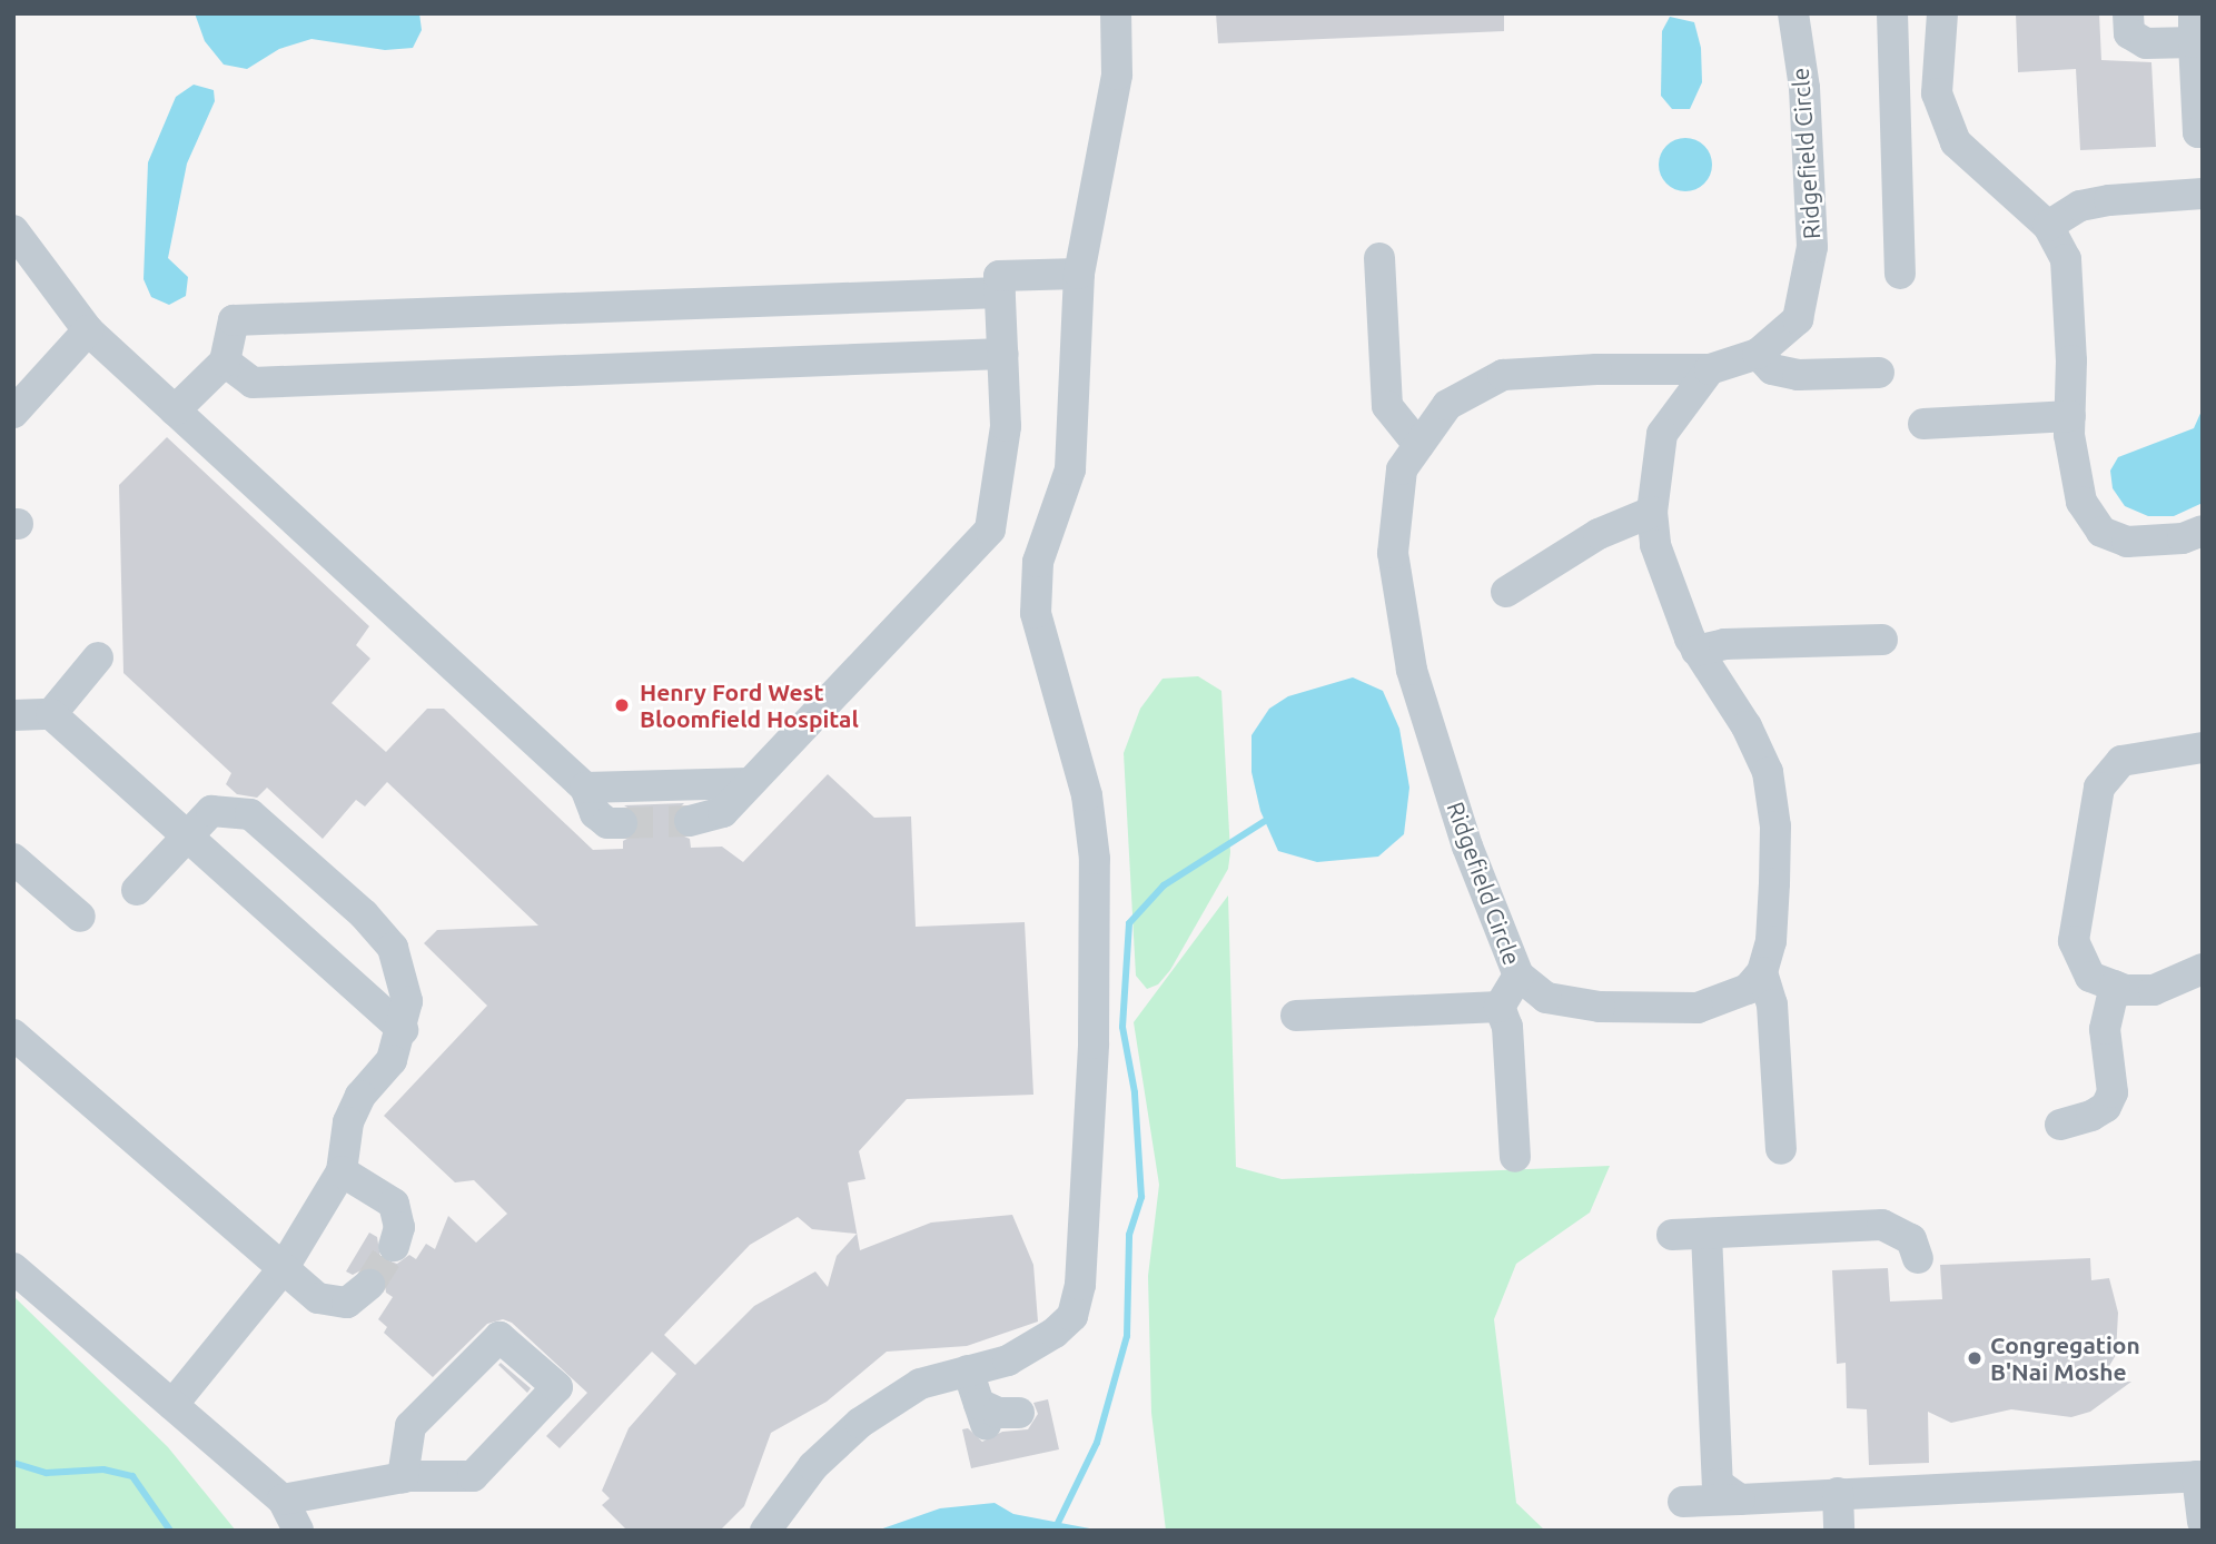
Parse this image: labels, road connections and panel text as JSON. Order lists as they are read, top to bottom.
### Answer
{
  "streets": {
    "street": ["Ridgefield Circle"]
  },
  "places": ["Henry Ford West Bloomfield Hospital", "Congregation B'Nai Moshe"]
}
